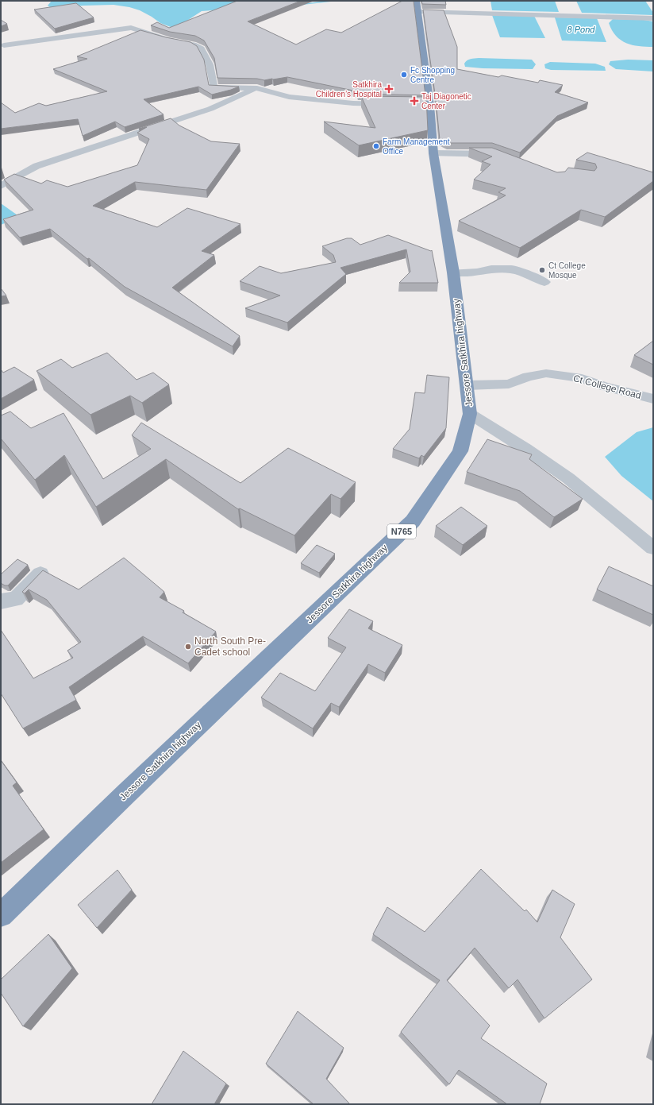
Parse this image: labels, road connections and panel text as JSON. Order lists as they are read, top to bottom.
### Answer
{
  "streets": {
    "highway": ["Jessore Satkhira highway", "N765"],
    "street": ["Ct College Road"]
  },
  "crossings": [
    ["Jessore Satkhira highway", "Ct College Road"]
  ],
  "water": ["8 Pond"],
  "places": {
    "other": [
      "Fc Shopping Centre",
      "Farm Management Office",
      "Ct College Mosque",
      "North South Pre- Cadet school"
    ],
    "health": ["Satkhira Children’s Hospital", "Taj Diagonetic Center"]
  }
}
